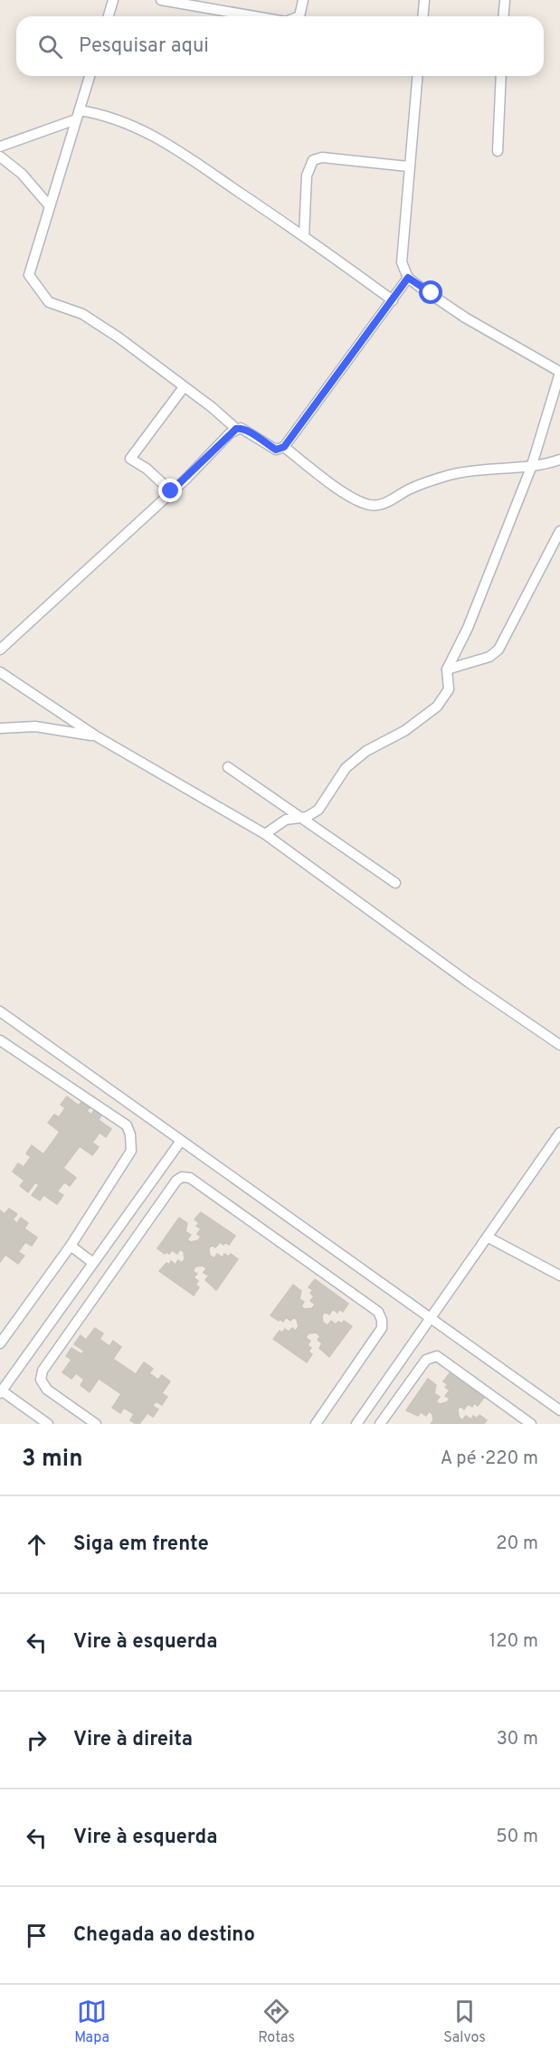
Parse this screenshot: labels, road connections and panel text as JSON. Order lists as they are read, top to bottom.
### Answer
{
  "page": {
    "search": "Pesquisar aqui",
    "heading": ["3 min", "A pé · 220 m"],
    "list": [
      ["Siga em frente", "20 m"],
      ["Vire à esquerda", "120 m"],
      ["Vire à direita", "30 m"],
      ["Vire à esquerda", "50 m"],
      "Chegada ao destino"
    ],
    "nav": ["Mapa", "Rotas", "Salvos"]
  }
}
